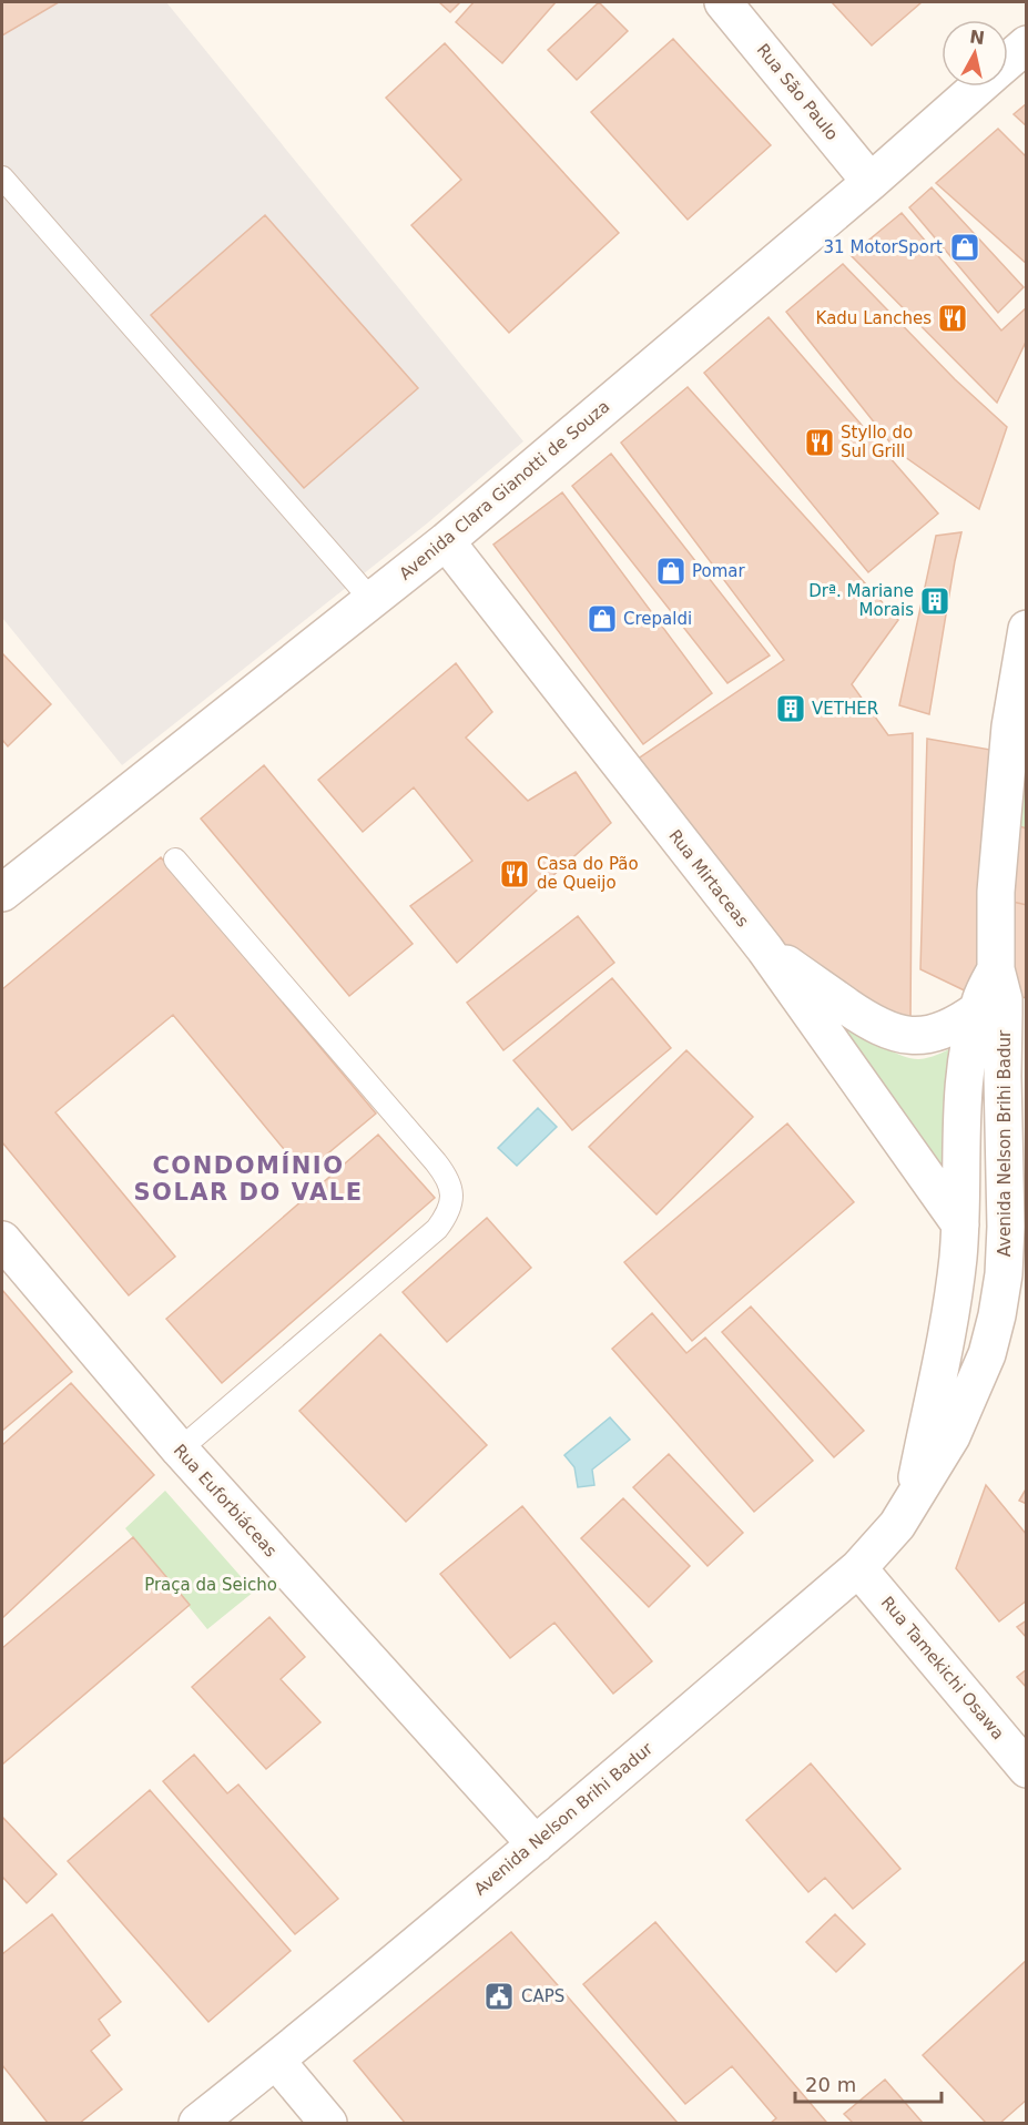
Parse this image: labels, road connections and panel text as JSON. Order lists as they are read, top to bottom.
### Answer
{
  "streets": {
    "street": [
      "Rua São Paulo",
      "Avenida Clara Gianotti de Souza",
      "Rua Mirtaceas",
      "Avenida Nelson Brihi Badur",
      "Rua Euforbiáceas",
      "Rua Tamekichi Osawa"
    ]
  },
  "crossings": [
    ["Rua São Paulo", "Avenida Clara Gianotti de Souza"],
    ["Avenida Clara Gianotti de Souza", "Rua Mirtaceas"],
    ["Rua Mirtaceas", "Avenida Nelson Brihi Badur"],
    ["Avenida Nelson Brihi Badur", "Rua Euforbiáceas"],
    ["Avenida Nelson Brihi Badur", "Rua Tamekichi Osawa"]
  ],
  "districts": ["CONDOMÍNIO SOLAR DO VALE"],
  "parks": ["Praça da Seicho"],
  "places": {
    "shop": ["31 MotorSport", "Pomar", "Crepaldi"],
    "restaurant": ["Kadu Lanches", "Styllo do Sul Grill", "Casa do Pão de Queijo"],
    "building": ["Drª. Mariane Morais", "VETHER"],
    "public building": ["CAPS"]
  },
  "scale_bar": "20 m",
  "north": "top"
}
